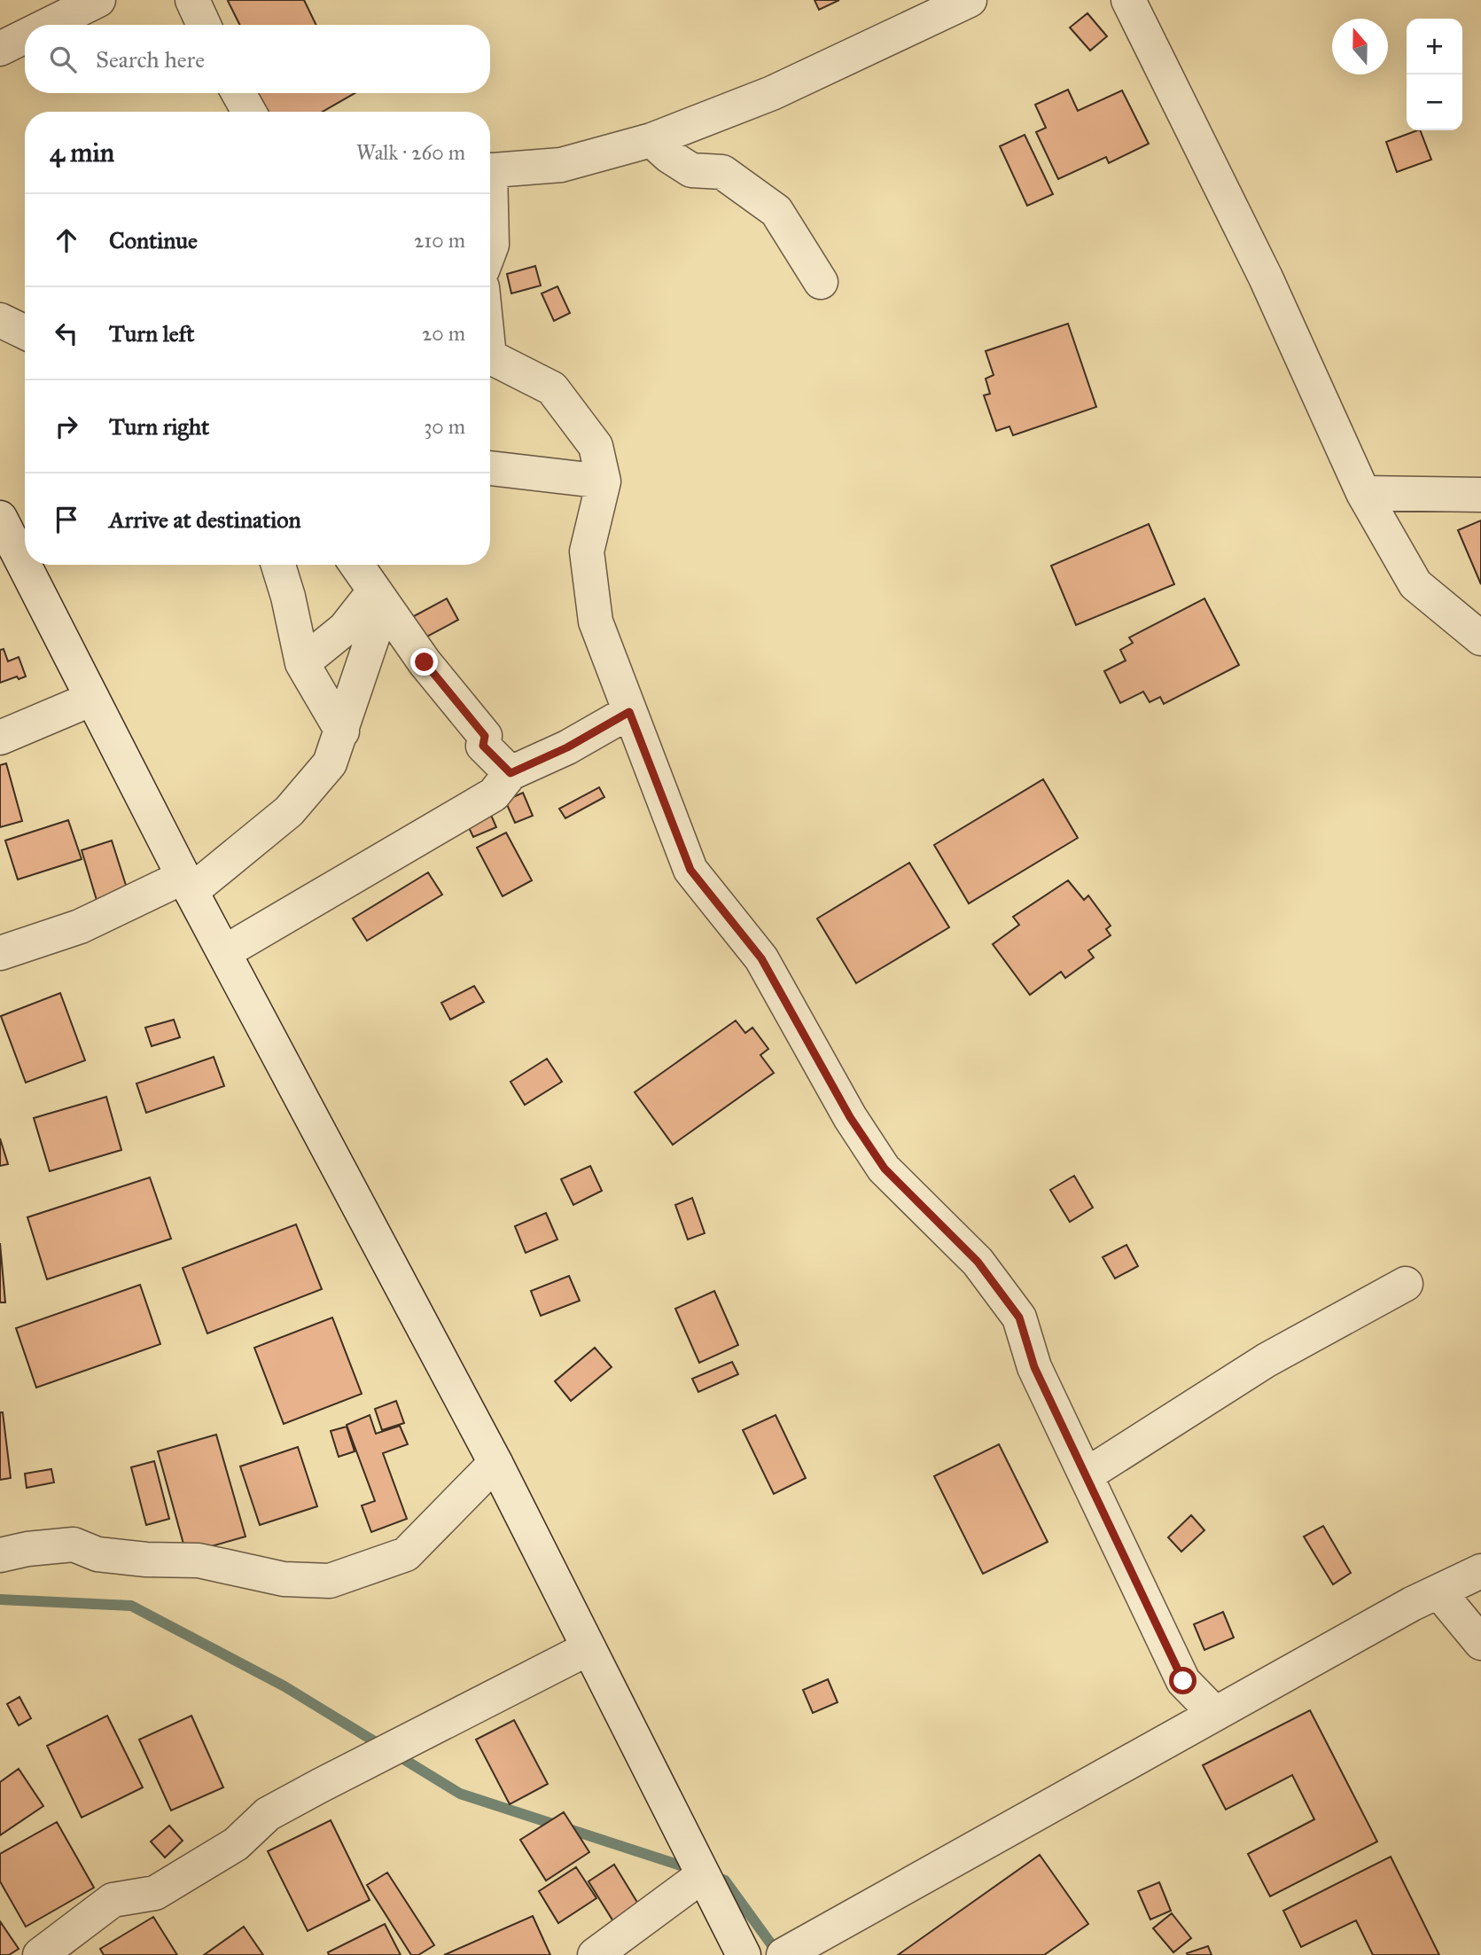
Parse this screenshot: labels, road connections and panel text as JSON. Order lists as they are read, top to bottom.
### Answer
{
  "north": "top",
  "page": {
    "map_buttons": ["+", "−"],
    "search": "Search here",
    "heading": ["4 min", "Walk · 260 m"],
    "list": [
      ["Continue", "210 m"],
      ["Turn left", "20 m"],
      ["Turn right", "30 m"],
      "Arrive at destination"
    ]
  }
}
